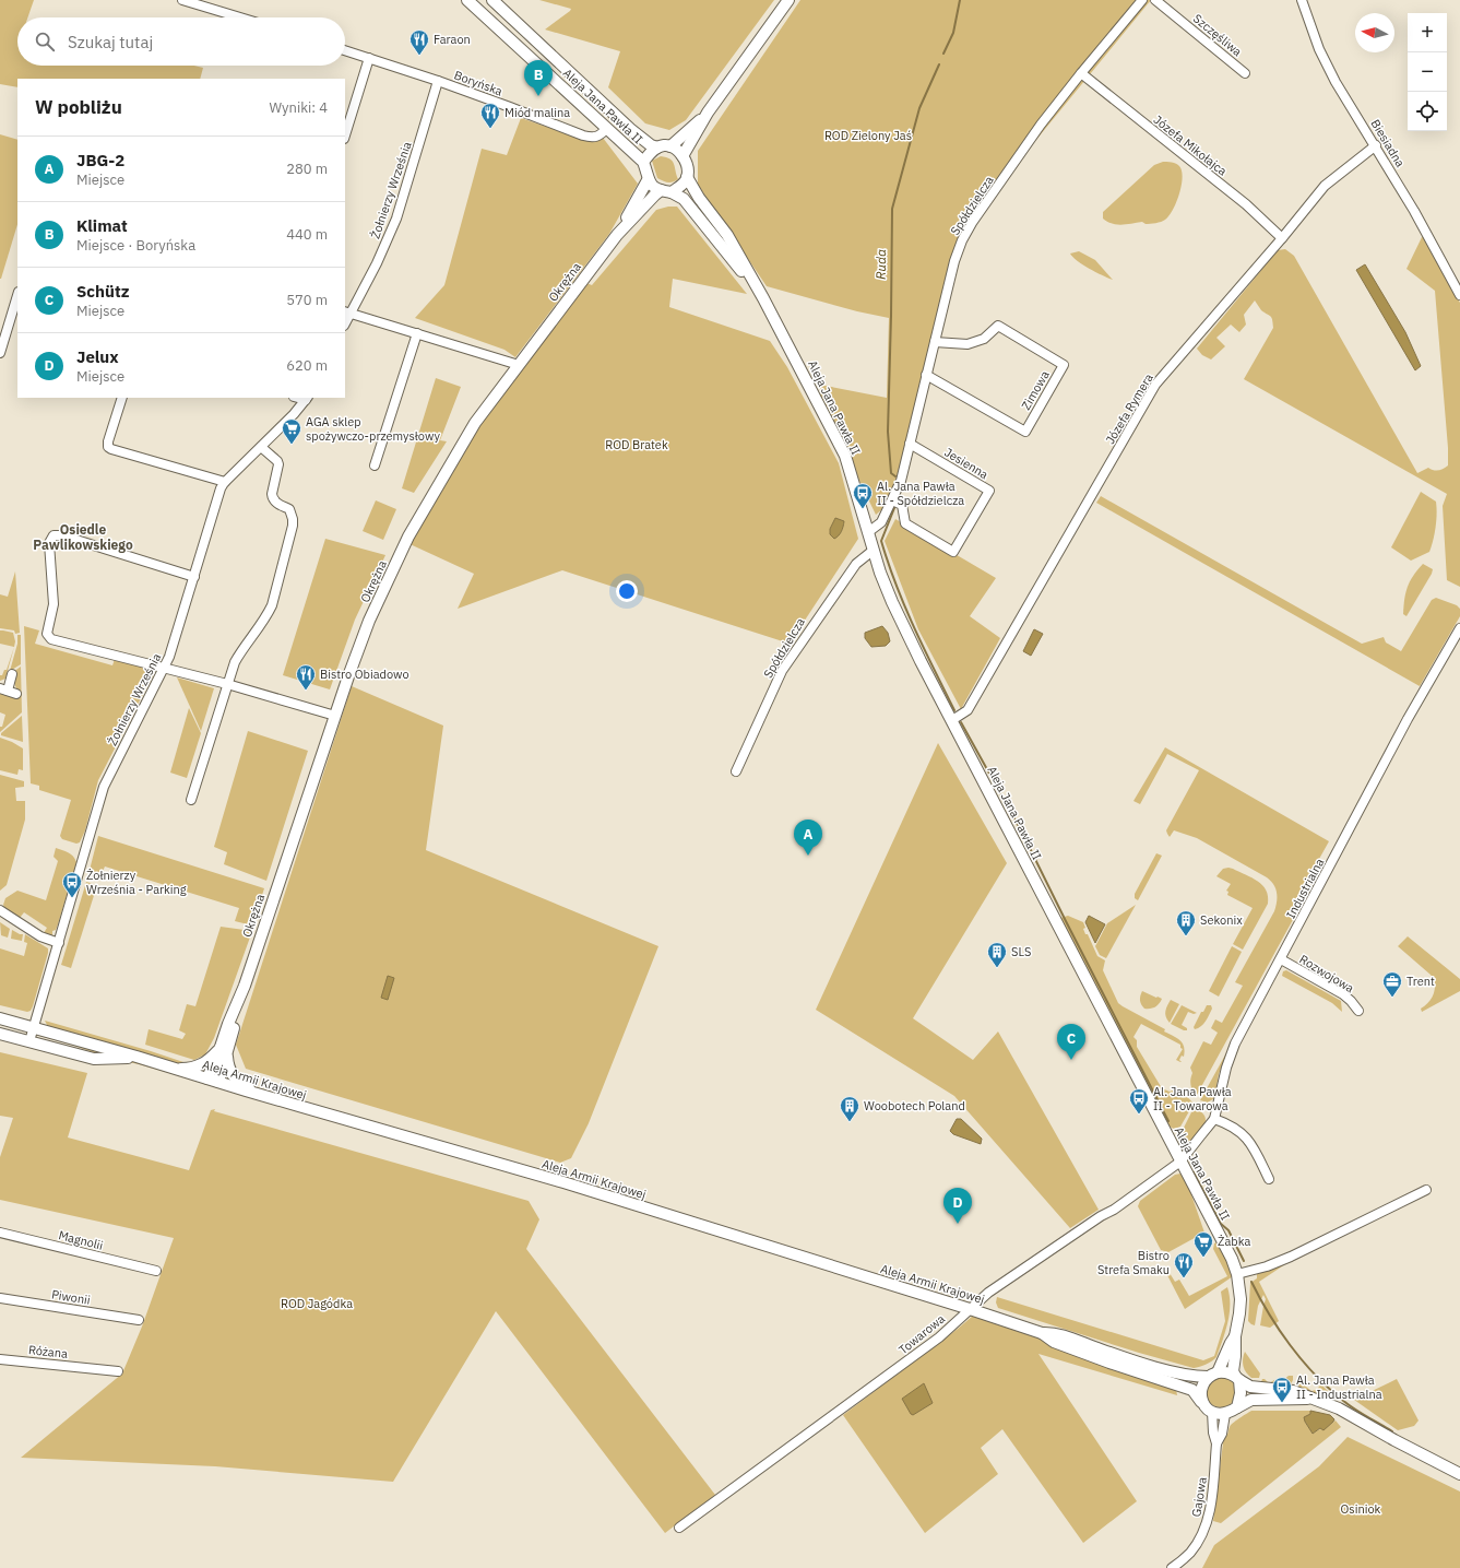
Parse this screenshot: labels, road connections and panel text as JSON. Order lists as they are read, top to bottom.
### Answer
{
  "streets": {
    "street": [
      "Szczęśliwa",
      "Boryńska",
      "Aleja Jana Pawła II",
      "Biesiadna",
      "Józefa Mikołajca",
      "Żołnierzy Września",
      "Spółdzielcza",
      "Okrężna",
      "Zimowa",
      "Józefa Rymera",
      "Jesienna",
      "Industrialna",
      "Rozwojowa",
      "Aleja Armii Krajowej",
      "Magnolii",
      "Piwonii",
      "Towarowa",
      "Różana",
      "Gajowa"
    ]
  },
  "crossings": [
    ["Boryńska", "Aleja Jana Pawła II"],
    ["Boryńska", "Żołnierzy Września"],
    ["Aleja Jana Pawła II", "Spółdzielcza"],
    ["Aleja Jana Pawła II", "Okrężna"],
    ["Aleja Jana Pawła II", "Józefa Rymera"],
    ["Aleja Jana Pawła II", "Industrialna"],
    ["Aleja Jana Pawła II", "Aleja Armii Krajowej"],
    ["Aleja Jana Pawła II", "Towarowa"],
    ["Aleja Jana Pawła II", "Gajowa"],
    ["Biesiadna", "Józefa Rymera"],
    ["Józefa Mikołajca", "Spółdzielcza"],
    ["Józefa Mikołajca", "Józefa Rymera"],
    ["Żołnierzy Września", "Aleja Armii Krajowej"],
    ["Spółdzielcza", "Zimowa"],
    ["Spółdzielcza", "Jesienna"],
    ["Okrężna", "Aleja Armii Krajowej"],
    ["Industrialna", "Rozwojowa"],
    ["Industrialna", "Towarowa"],
    ["Aleja Armii Krajowej", "Towarowa"],
    ["Aleja Armii Krajowej", "Gajowa"]
  ],
  "districts": ["Osiedle Pawlikowskiego"],
  "water": ["Ruda"],
  "parks": [
    "ROD Zielony Jaś",
    "ROD Bratek",
    "ROD Jagódka",
    "Osiniok"
  ],
  "places": {
    "restaurant": [
      "Faraon",
      "Miód malina",
      "Bistro Obiadowo",
      "Bistro Strefa Smaku"
    ],
    "supermarket": ["AGA sklep spożywczo-przemysłowy", "Żabka"],
    "bus stop": [
      "Al. Jana Pawła II - Spółdzielcza",
      "Żołnierzy Września - Parking",
      "Al. Jana Pawła II - Towarowa",
      "Al. Jana Pawła II - Industrialna"
    ],
    "building": ["Sekonix", "SLS", "Woobotech Poland"],
    "office": ["Trent"]
  },
  "north": "left",
  "page": {
    "map_buttons": ["+", "−"],
    "search": "Szukaj tutaj",
    "pins": [
      "B",
      "A",
      "C",
      "D"
    ],
    "heading": ["W pobliżu", "Wyniki: 4"],
    "list": [
      {
        "mark": "A",
        "name": "JBG-2",
        "note": "Miejsce",
        "value": "280 m"
      },
      {
        "mark": "B",
        "name": "Klimat",
        "note": "Miejsce · Boryńska",
        "value": "440 m"
      },
      {
        "mark": "C",
        "name": "Schütz",
        "note": "Miejsce",
        "value": "570 m"
      },
      {
        "mark": "D",
        "name": "Jelux",
        "note": "Miejsce",
        "value": "620 m"
      }
    ]
  }
}
